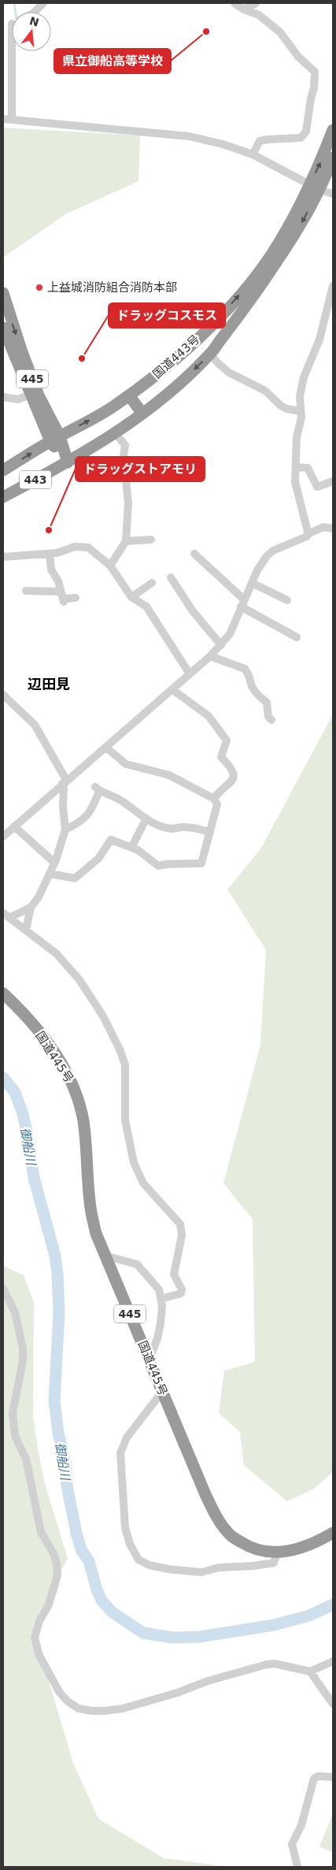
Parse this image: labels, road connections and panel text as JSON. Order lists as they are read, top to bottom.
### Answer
{
  "streets": {
    "highway": [
      "国道443号",
      "445",
      "443",
      "国道445号"
    ]
  },
  "crossings": [
    ["国道443号", "445"]
  ],
  "districts": ["辺田見"],
  "water": ["御船川"],
  "places": [
    "県立御船高等学校",
    "上益城消防組合消防本部",
    "ドラッグコスモス",
    "ドラッグストアモリ"
  ],
  "north": "top"
}
